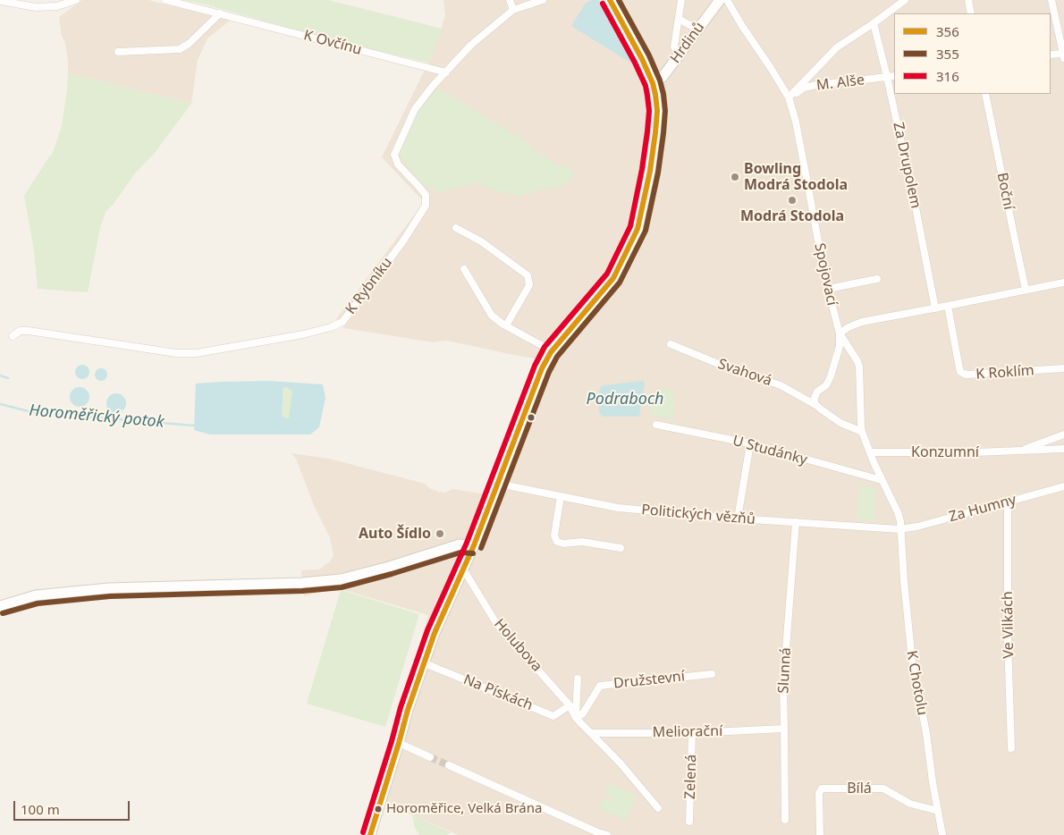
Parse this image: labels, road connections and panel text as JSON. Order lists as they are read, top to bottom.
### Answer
{
  "streets": {
    "main road": ["Hrdinů"],
    "street": [
      "K Ovčínu",
      "M. Alše",
      "Za Drupolem",
      "Boční",
      "Spojovací",
      "K Rybníku",
      "Svahová",
      "K Roklím",
      "U Studánky",
      "Konzumní",
      "Za Humny",
      "Politických vězňů",
      "Ve Vilkách",
      "Holubova",
      "Slunná",
      "Družstevní",
      "K Chotolu",
      "Na Pískách",
      "Meliorační",
      "Zelená",
      "Bílá"
    ]
  },
  "crossings": [
    ["K Ovčínu", "K Rybníku"],
    ["M. Alše", "Za Drupolem"],
    ["M. Alše", "Spojovací"],
    ["Spojovací", "Svahová"],
    ["Spojovací", "U Studánky"],
    ["Spojovací", "Konzumní"],
    ["Spojovací", "Za Humny"],
    ["Spojovací", "Politických vězňů"],
    ["Spojovací", "K Chotolu"],
    ["Za Humny", "Politických vězňů"],
    ["Za Humny", "Ve Vilkách"],
    ["Za Humny", "K Chotolu"],
    ["Politických vězňů", "Slunná"],
    ["Politických vězňů", "K Chotolu"],
    ["Holubova", "Družstevní"],
    ["Holubova", "Na Pískách"],
    ["Holubova", "Meliorační"],
    ["Slunná", "Meliorační"],
    ["K Chotolu", "Bílá"],
    ["Meliorační", "Zelená"]
  ],
  "water": ["Podraboch", "Horoměřický potok"],
  "places": [
    "Bowling Modrá Stodola",
    "Modrá Stodola",
    "Auto Šídlo",
    "Horoměřice, Velká Brána"
  ],
  "lines": ["transit line 356", "transit line 355", "transit line 316"],
  "legend": ["356", "355", "316"],
  "scale_bar": "100 m"
}
